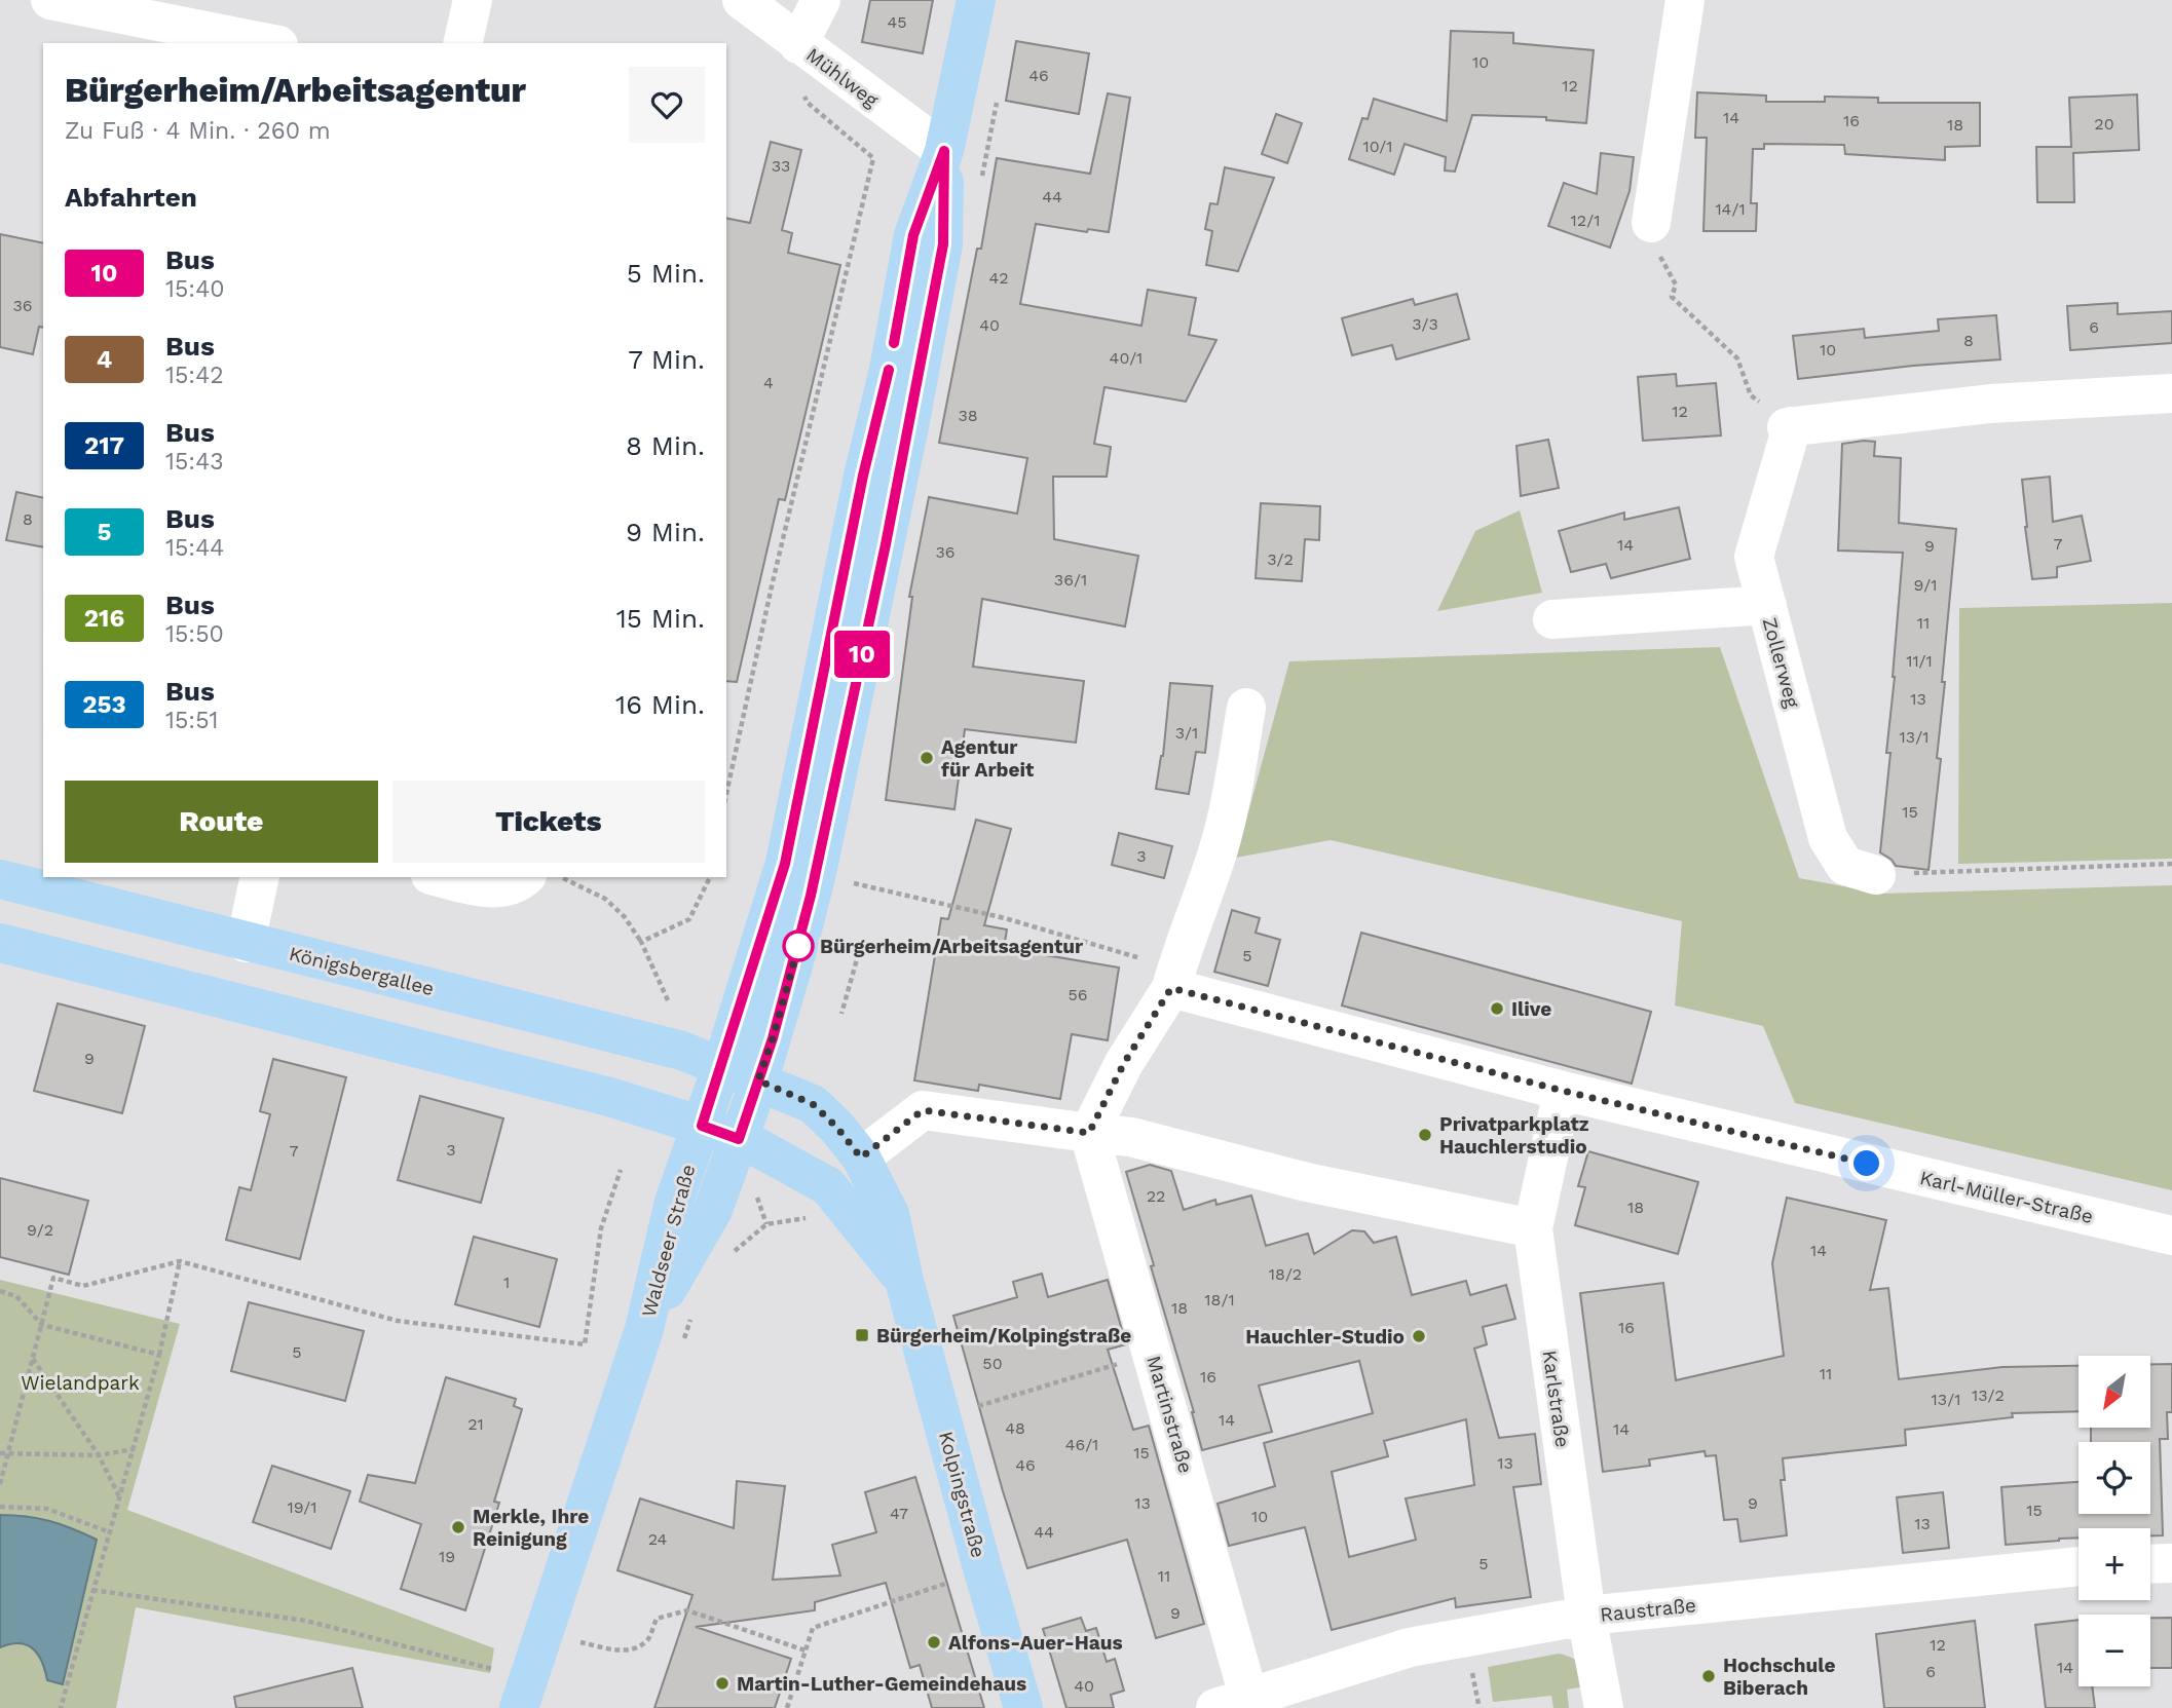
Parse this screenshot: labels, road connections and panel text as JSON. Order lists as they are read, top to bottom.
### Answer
{
  "streets": {
    "main road": ["Königsbergallee", "Waldseer Straße", "Kolpingstraße"],
    "street": [
      "Mühlweg",
      "Zollerweg",
      "Karl-Müller-Straße",
      "Karlstraße",
      "Martinstraße",
      "Raustraße"
    ]
  },
  "crossings": [
    ["Mühlweg", "Waldseer Straße"],
    ["Königsbergallee", "Waldseer Straße"],
    ["Königsbergallee", "Kolpingstraße"],
    ["Karl-Müller-Straße", "Karlstraße"],
    ["Waldseer Straße", "Kolpingstraße"],
    ["Karlstraße", "Raustraße"],
    ["Martinstraße", "Raustraße"]
  ],
  "parks": ["Wielandpark"],
  "places": {
    "other": [
      "Agentur für Arbeit",
      "Bürgerheim/Arbeitsagentur",
      "Ilive",
      "Privatparkplatz Hauchlerstudio",
      "Hauchler-Studio",
      "Merkle, Ihre Reinigung",
      "Alfons-Auer-Haus",
      "Hochschule Biberach",
      "Martin-Luther-Gemeindehaus"
    ],
    "transit": ["Bürgerheim/Kolpingstraße"]
  },
  "lines": ["bus line 10"],
  "house_numbers": [
    "45",
    "10",
    "46",
    "12",
    "14",
    "16",
    "20",
    "18",
    "10/1",
    "33",
    "44",
    "14/1",
    "12/1",
    "42",
    "36",
    "3/3",
    "40",
    "6",
    "8",
    "10",
    "40/1",
    "4",
    "12",
    "38",
    "8",
    "7",
    "14",
    "9",
    "36",
    "3/2",
    "36/1",
    "9/1",
    "11",
    "11/1",
    "13",
    "3/1",
    "13/1",
    "15",
    "3",
    "5",
    "56",
    "9",
    "3",
    "7",
    "22",
    "18",
    "9/2",
    "14",
    "18/2",
    "1",
    "18/1",
    "18",
    "16",
    "5",
    "50",
    "11",
    "16",
    "13/2",
    "13/1",
    "14",
    "21",
    "48",
    "14",
    "46/1",
    "15",
    "13",
    "46",
    "13",
    "9",
    "19/1",
    "15",
    "47",
    "10",
    "13",
    "44",
    "24",
    "19",
    "5",
    "11",
    "9",
    "12",
    "14",
    "6",
    "40"
  ],
  "north": "bottom left",
  "page": {
    "on_map": "10",
    "heading": [
      ["Bürgerheim/Arbeitsagentur", "Zu Fuß · 4 Min. · 260 m"],
      "Abfahrten"
    ],
    "list": [
      {
        "mark": "10",
        "name": "Bus",
        "note": "15:40",
        "value": "5 Min."
      },
      {
        "mark": "4",
        "name": "Bus",
        "note": "15:42",
        "value": "7 Min."
      },
      {
        "mark": "217",
        "name": "Bus",
        "note": "15:43",
        "value": "8 Min."
      },
      {
        "mark": "5",
        "name": "Bus",
        "note": "15:44",
        "value": "9 Min."
      },
      {
        "mark": "216",
        "name": "Bus",
        "note": "15:50",
        "value": "15 Min."
      },
      {
        "mark": "253",
        "name": "Bus",
        "note": "15:51",
        "value": "16 Min."
      }
    ],
    "buttons": ["Route", "Tickets"],
    "map_buttons": ["+", "−"]
  }
}
